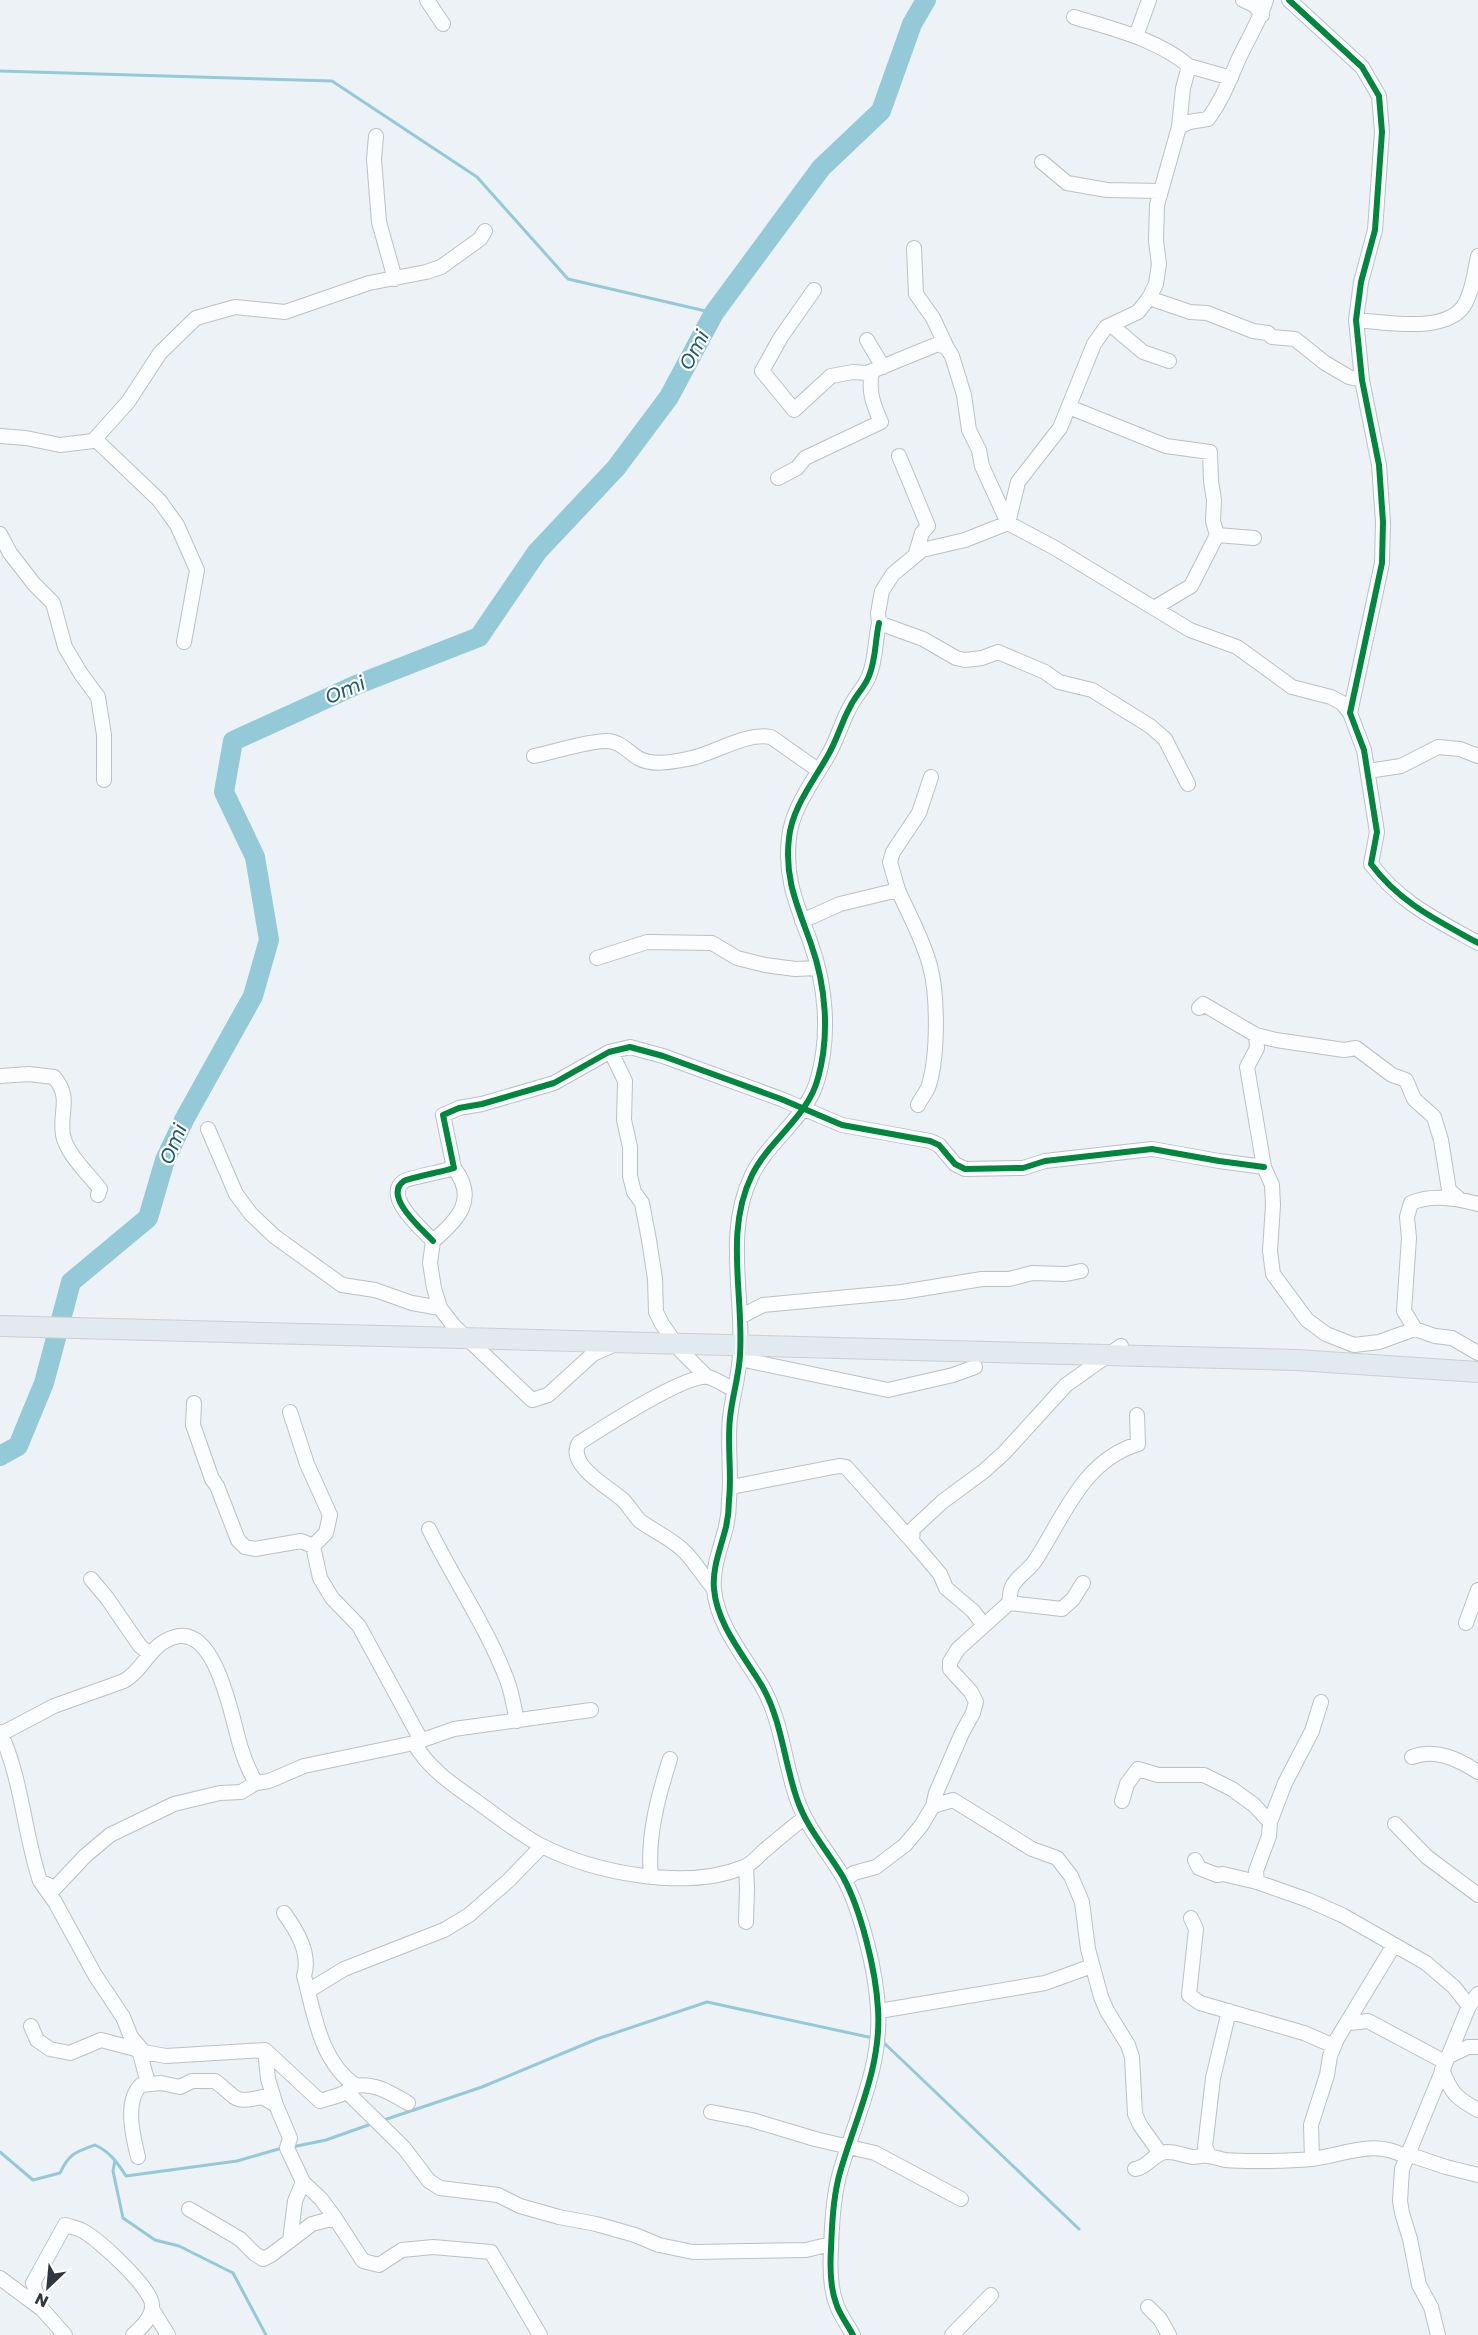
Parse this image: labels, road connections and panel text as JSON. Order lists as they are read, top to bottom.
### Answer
{
  "water": ["Omi"],
  "north": "bottom left"
}
